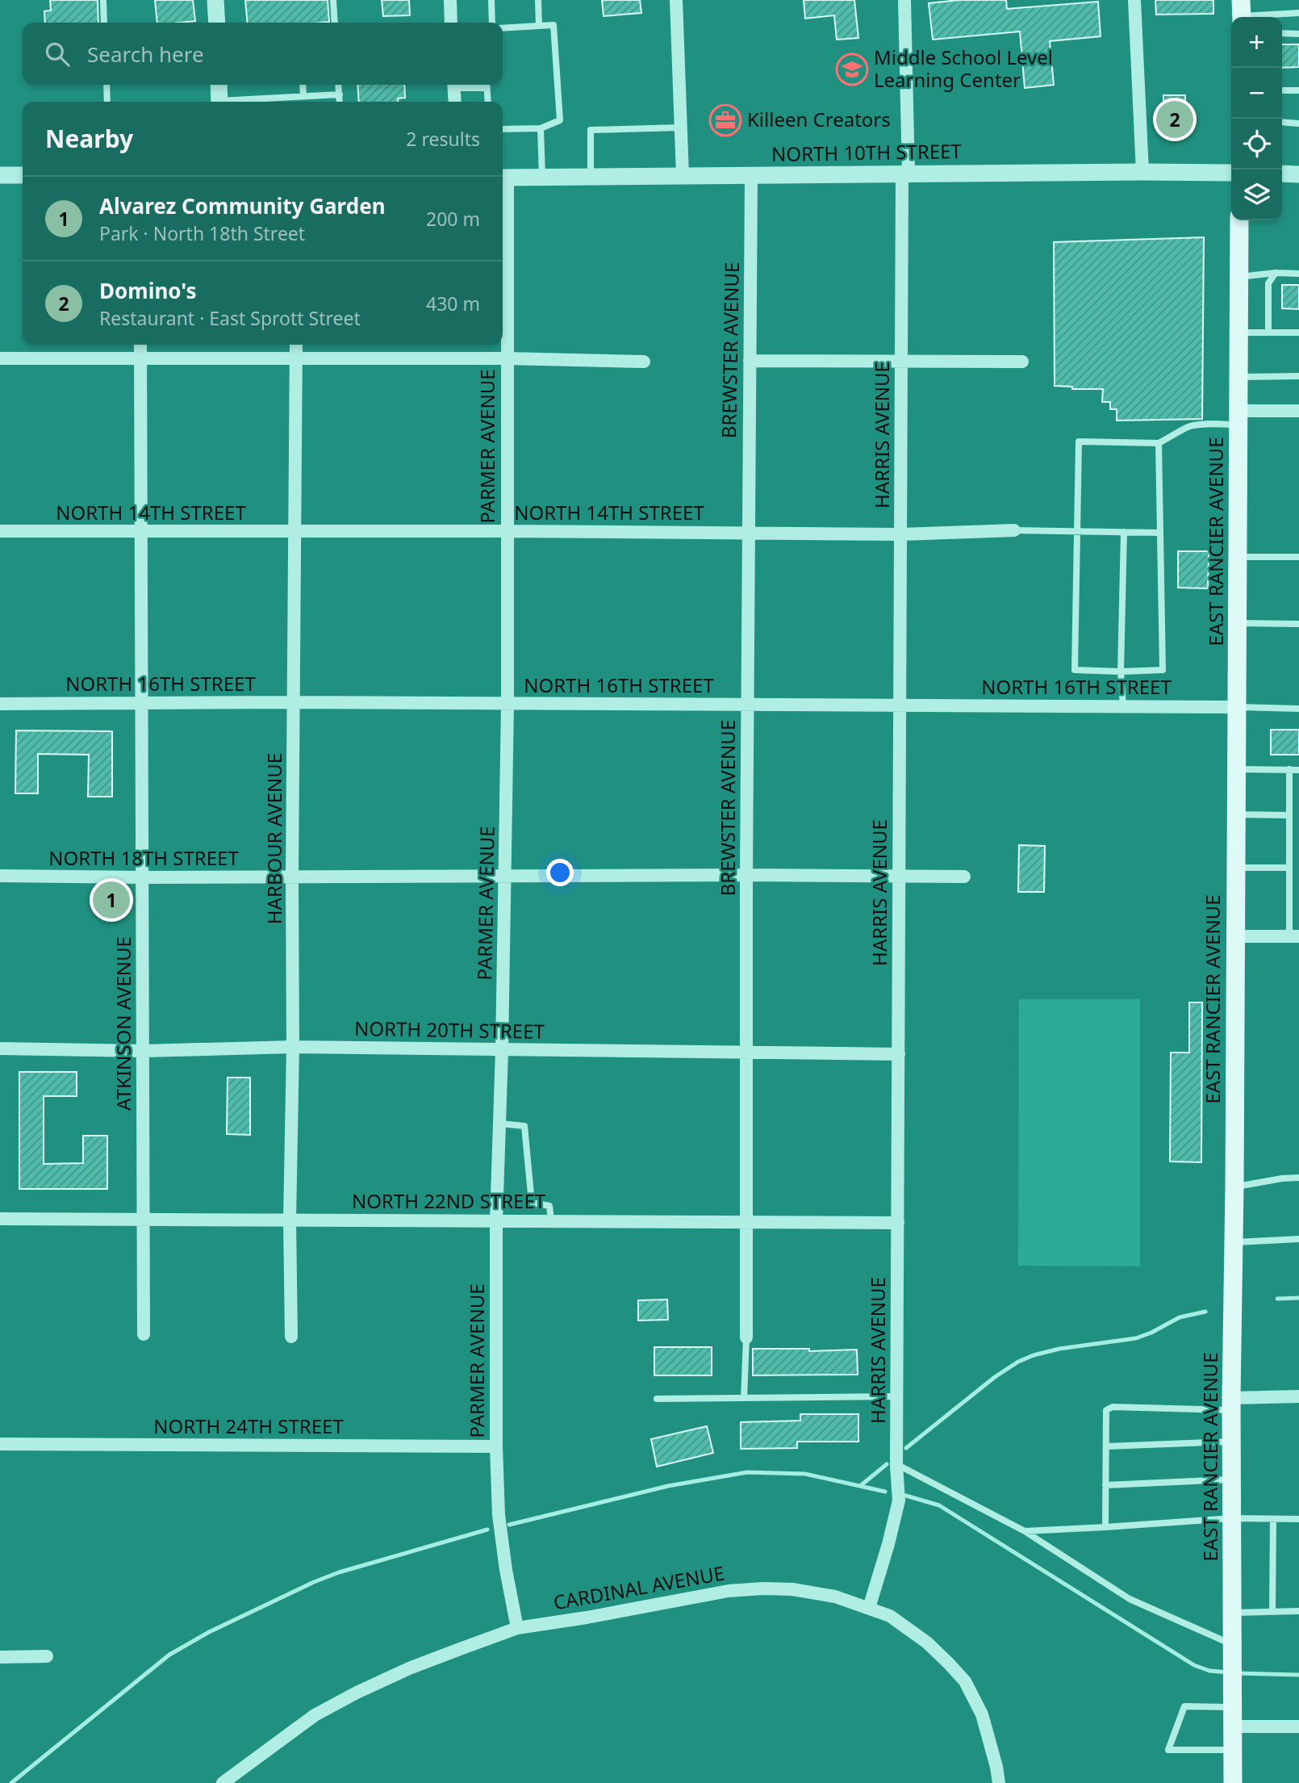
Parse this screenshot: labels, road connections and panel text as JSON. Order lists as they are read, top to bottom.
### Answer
{
  "streets": {
    "main road": ["EAST RANCIER AVENUE"],
    "street": [
      "NORTH 10TH STREET",
      "BREWSTER AVENUE",
      "HARRIS AVENUE",
      "PARMER AVENUE",
      "NORTH 14TH STREET",
      "NORTH 16TH STREET",
      "HARBOUR AVENUE",
      "NORTH 18TH STREET",
      "ATKINSON AVENUE",
      "NORTH 20TH STREET",
      "NORTH 22ND STREET",
      "NORTH 24TH STREET",
      "CARDINAL AVENUE"
    ]
  },
  "crossings": [
    ["NORTH 10TH STREET", "BREWSTER AVENUE"],
    ["NORTH 10TH STREET", "HARRIS AVENUE"],
    ["NORTH 10TH STREET", "PARMER AVENUE"],
    ["BREWSTER AVENUE", "NORTH 14TH STREET"],
    ["BREWSTER AVENUE", "NORTH 16TH STREET"],
    ["BREWSTER AVENUE", "NORTH 18TH STREET"],
    ["BREWSTER AVENUE", "NORTH 20TH STREET"],
    ["BREWSTER AVENUE", "NORTH 22ND STREET"],
    ["HARRIS AVENUE", "NORTH 14TH STREET"],
    ["HARRIS AVENUE", "NORTH 16TH STREET"],
    ["HARRIS AVENUE", "NORTH 18TH STREET"],
    ["HARRIS AVENUE", "NORTH 20TH STREET"],
    ["HARRIS AVENUE", "NORTH 22ND STREET"],
    ["HARRIS AVENUE", "CARDINAL AVENUE"],
    ["PARMER AVENUE", "NORTH 14TH STREET"],
    ["PARMER AVENUE", "NORTH 16TH STREET"],
    ["PARMER AVENUE", "NORTH 18TH STREET"],
    ["PARMER AVENUE", "NORTH 20TH STREET"],
    ["PARMER AVENUE", "NORTH 22ND STREET"],
    ["PARMER AVENUE", "NORTH 24TH STREET"],
    ["PARMER AVENUE", "CARDINAL AVENUE"],
    ["NORTH 14TH STREET", "HARBOUR AVENUE"],
    ["NORTH 14TH STREET", "ATKINSON AVENUE"],
    ["EAST RANCIER AVENUE", "NORTH 16TH STREET"],
    ["NORTH 16TH STREET", "HARBOUR AVENUE"],
    ["NORTH 16TH STREET", "ATKINSON AVENUE"],
    ["HARBOUR AVENUE", "NORTH 18TH STREET"],
    ["HARBOUR AVENUE", "NORTH 20TH STREET"],
    ["HARBOUR AVENUE", "NORTH 22ND STREET"],
    ["NORTH 18TH STREET", "ATKINSON AVENUE"],
    ["ATKINSON AVENUE", "NORTH 20TH STREET"],
    ["ATKINSON AVENUE", "NORTH 22ND STREET"]
  ],
  "places": {
    "school or university": ["Middle School Level Learning Center"],
    "office": ["Killeen Creators"]
  },
  "page": {
    "map_buttons": ["+", "−"],
    "search": "Search here",
    "pins": ["2", "1"],
    "heading": ["Nearby", "2 results"],
    "list": [
      {
        "mark": "1",
        "name": "Alvarez Community Garden",
        "note": "Park · North 18th Street",
        "value": "200 m"
      },
      {
        "mark": "2",
        "name": "Domino's",
        "note": "Restaurant · East Sprott Street",
        "value": "430 m"
      }
    ]
  }
}
